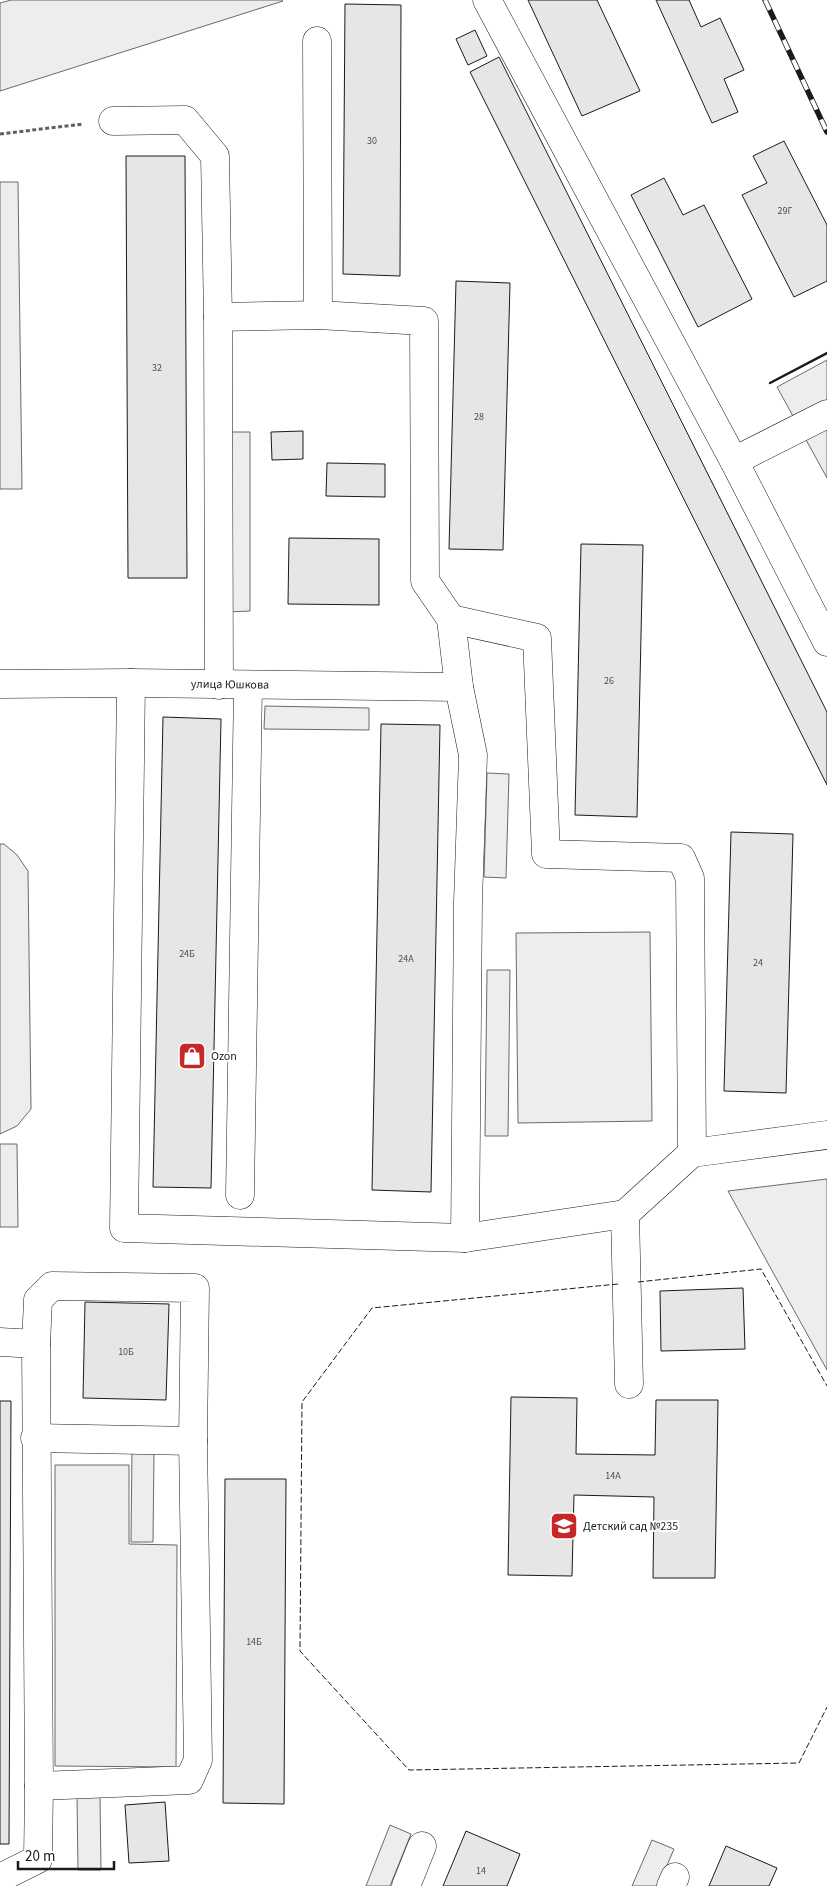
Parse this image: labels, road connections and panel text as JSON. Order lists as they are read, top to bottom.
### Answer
{
  "streets": {
    "street": ["улица Юшкова"]
  },
  "places": {
    "shop": ["Ozon"],
    "school or university": ["Детский сад №235"]
  },
  "house_numbers": [
    "30",
    "29Г",
    "32",
    "28",
    "26",
    "24Б",
    "24А",
    "24",
    "10Б",
    "14А",
    "14Б",
    "14"
  ],
  "scale_bar": "20 m"
}
